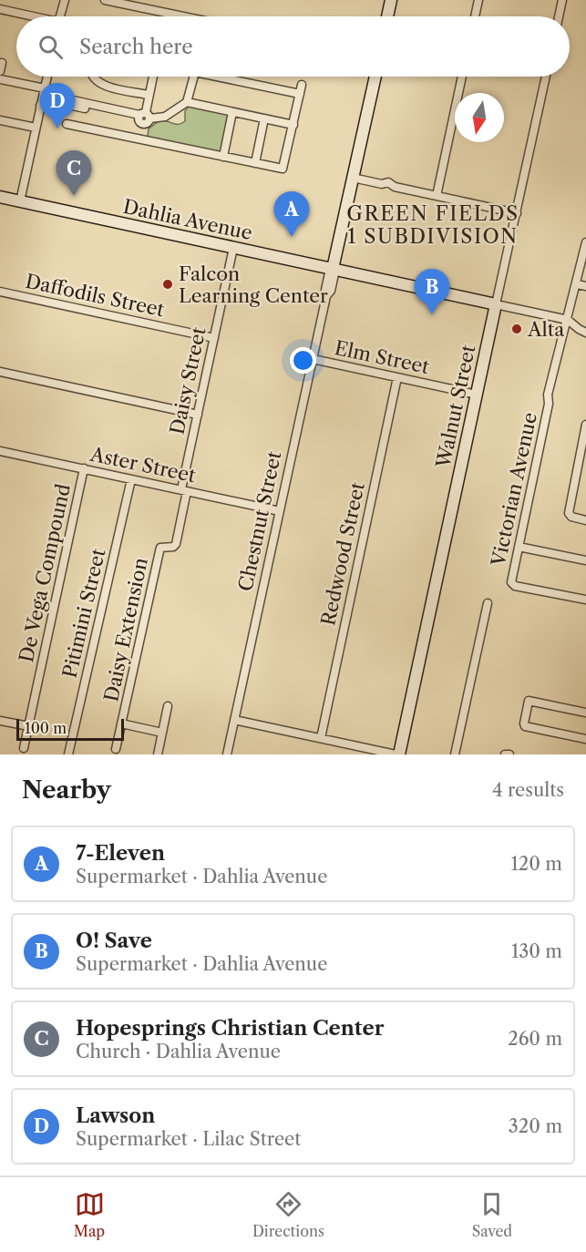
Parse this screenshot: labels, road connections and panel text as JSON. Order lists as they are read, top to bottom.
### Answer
{
  "streets": {
    "street": [
      "Dahlia Avenue",
      "Daffodils Street",
      "Elm Street",
      "Daisy Street",
      "Walnut Street",
      "Aster Street",
      "Victorian Avenue",
      "Chestnut Street",
      "Redwood Street",
      "De Vega Compound",
      "Pitimini Street",
      "Daisy Extension"
    ]
  },
  "crossings": [
    ["Dahlia Avenue", "Daisy Street"],
    ["Dahlia Avenue", "Walnut Street"],
    ["Dahlia Avenue", "Chestnut Street"],
    ["Daffodils Street", "Daisy Street"],
    ["Elm Street", "Walnut Street"],
    ["Elm Street", "Chestnut Street"],
    ["Elm Street", "Redwood Street"],
    ["Daisy Street", "Aster Street"],
    ["Daisy Street", "Daisy Extension"],
    ["Aster Street", "Chestnut Street"],
    ["Aster Street", "De Vega Compound"],
    ["Aster Street", "Pitimini Street"],
    ["Aster Street", "Daisy Extension"]
  ],
  "districts": ["GREEN FIELDS 1 SUBDIVISION"],
  "places": ["Falcon Learning Center", "Alta"],
  "scale_bar": "100 m",
  "north": "bottom",
  "page": {
    "search": "Search here",
    "pins": [
      "D",
      "C",
      "A",
      "B"
    ],
    "scale": "100 m",
    "heading": ["Nearby", "4 results"],
    "list": [
      {
        "mark": "A",
        "name": "7-Eleven",
        "note": "Supermarket · Dahlia Avenue",
        "value": "120 m"
      },
      {
        "mark": "B",
        "name": "O! Save",
        "note": "Supermarket · Dahlia Avenue",
        "value": "130 m"
      },
      {
        "mark": "C",
        "name": "Hopesprings Christian Center",
        "note": "Church · Dahlia Avenue",
        "value": "260 m"
      },
      {
        "mark": "D",
        "name": "Lawson",
        "note": "Supermarket · Lilac Street",
        "value": "320 m"
      }
    ],
    "nav": ["Map", "Directions", "Saved"]
  }
}
